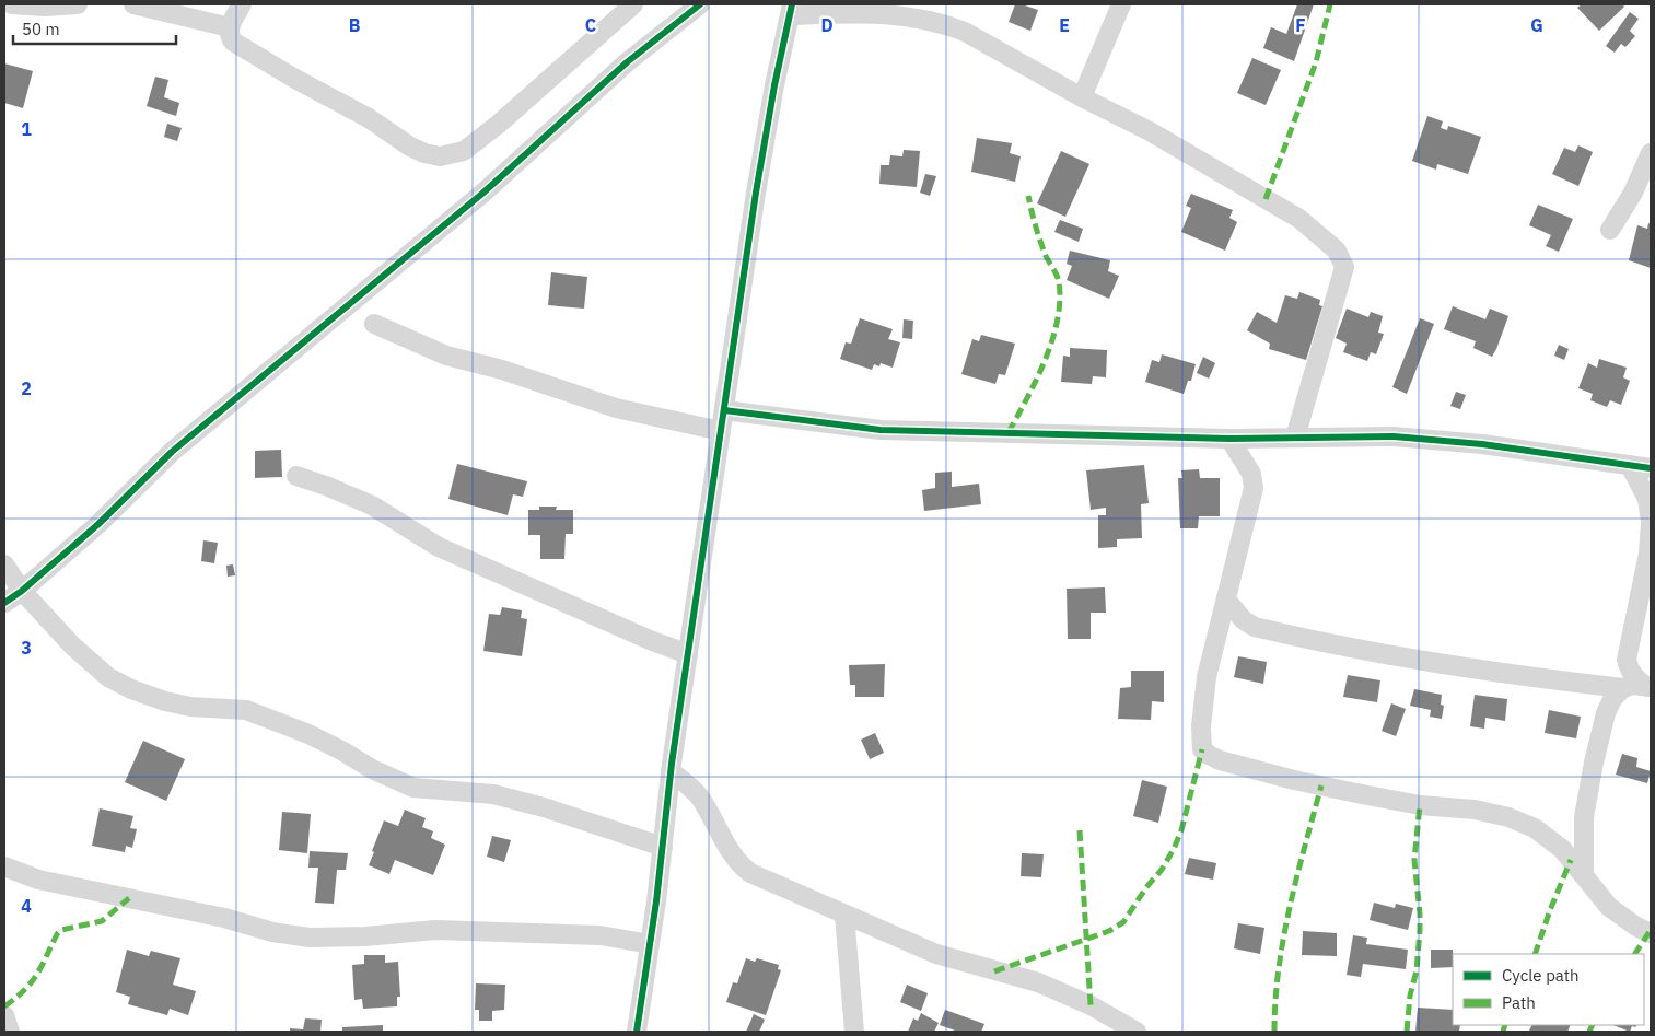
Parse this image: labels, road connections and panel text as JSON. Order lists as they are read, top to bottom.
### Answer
{
  "legend": ["Cycle path", "Path"],
  "scale_bar": "50 m",
  "grid": {
    "columns": [
      "B",
      "C",
      "D",
      "E",
      "F",
      "G"
    ],
    "rows": [
      "1",
      "2",
      "3",
      "4"
    ]
  }
}
